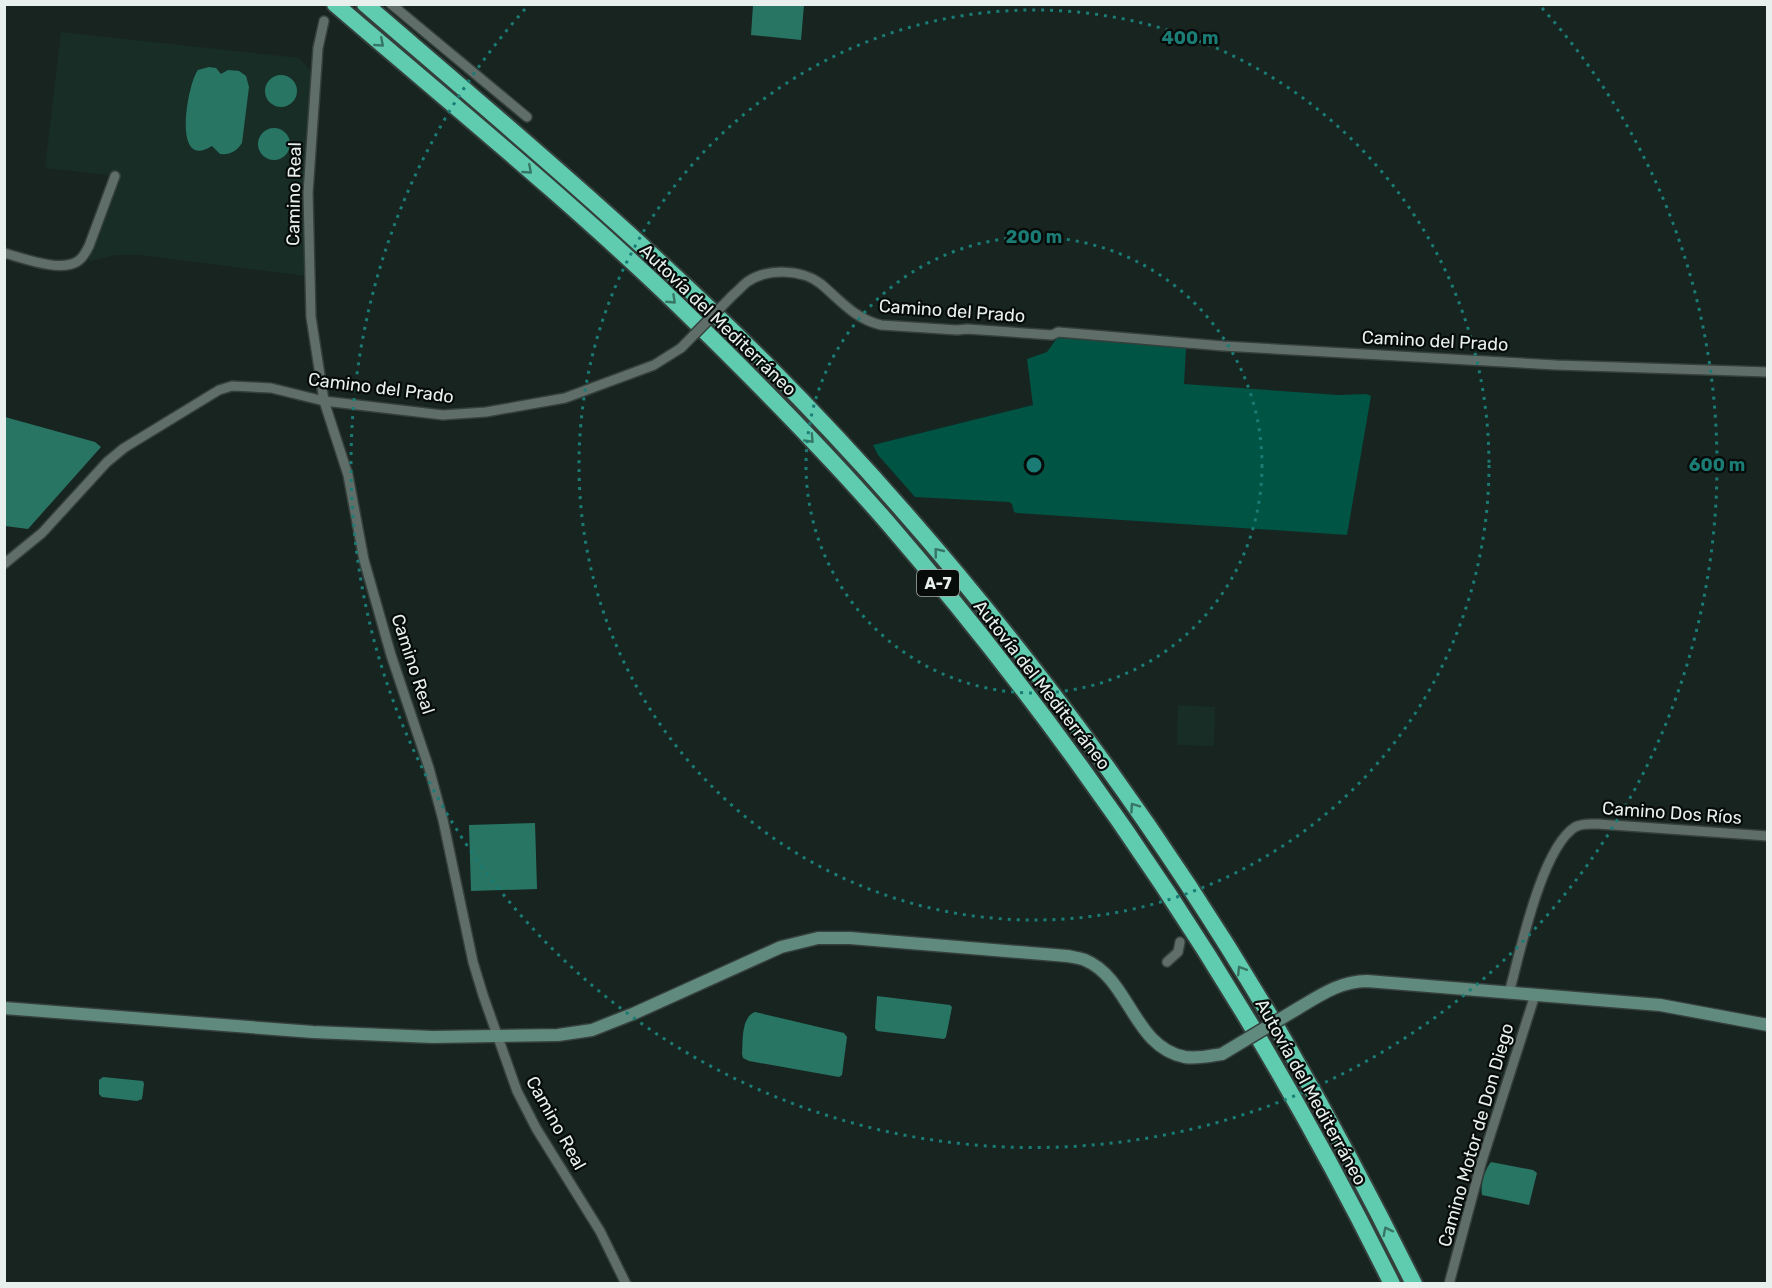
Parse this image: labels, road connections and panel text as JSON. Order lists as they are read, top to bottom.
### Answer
{
  "streets": {
    "highway": ["Autovía del Mediterráneo", "A-7"],
    "street": [
      "Camino Real",
      "Camino del Prado",
      "Camino Dos Ríos",
      "Camino Motor de Don Diego"
    ]
  },
  "crossings": [
    ["Camino Real", "Camino del Prado"]
  ],
  "rings": ["400 m", "200 m", "600 m"]
}
